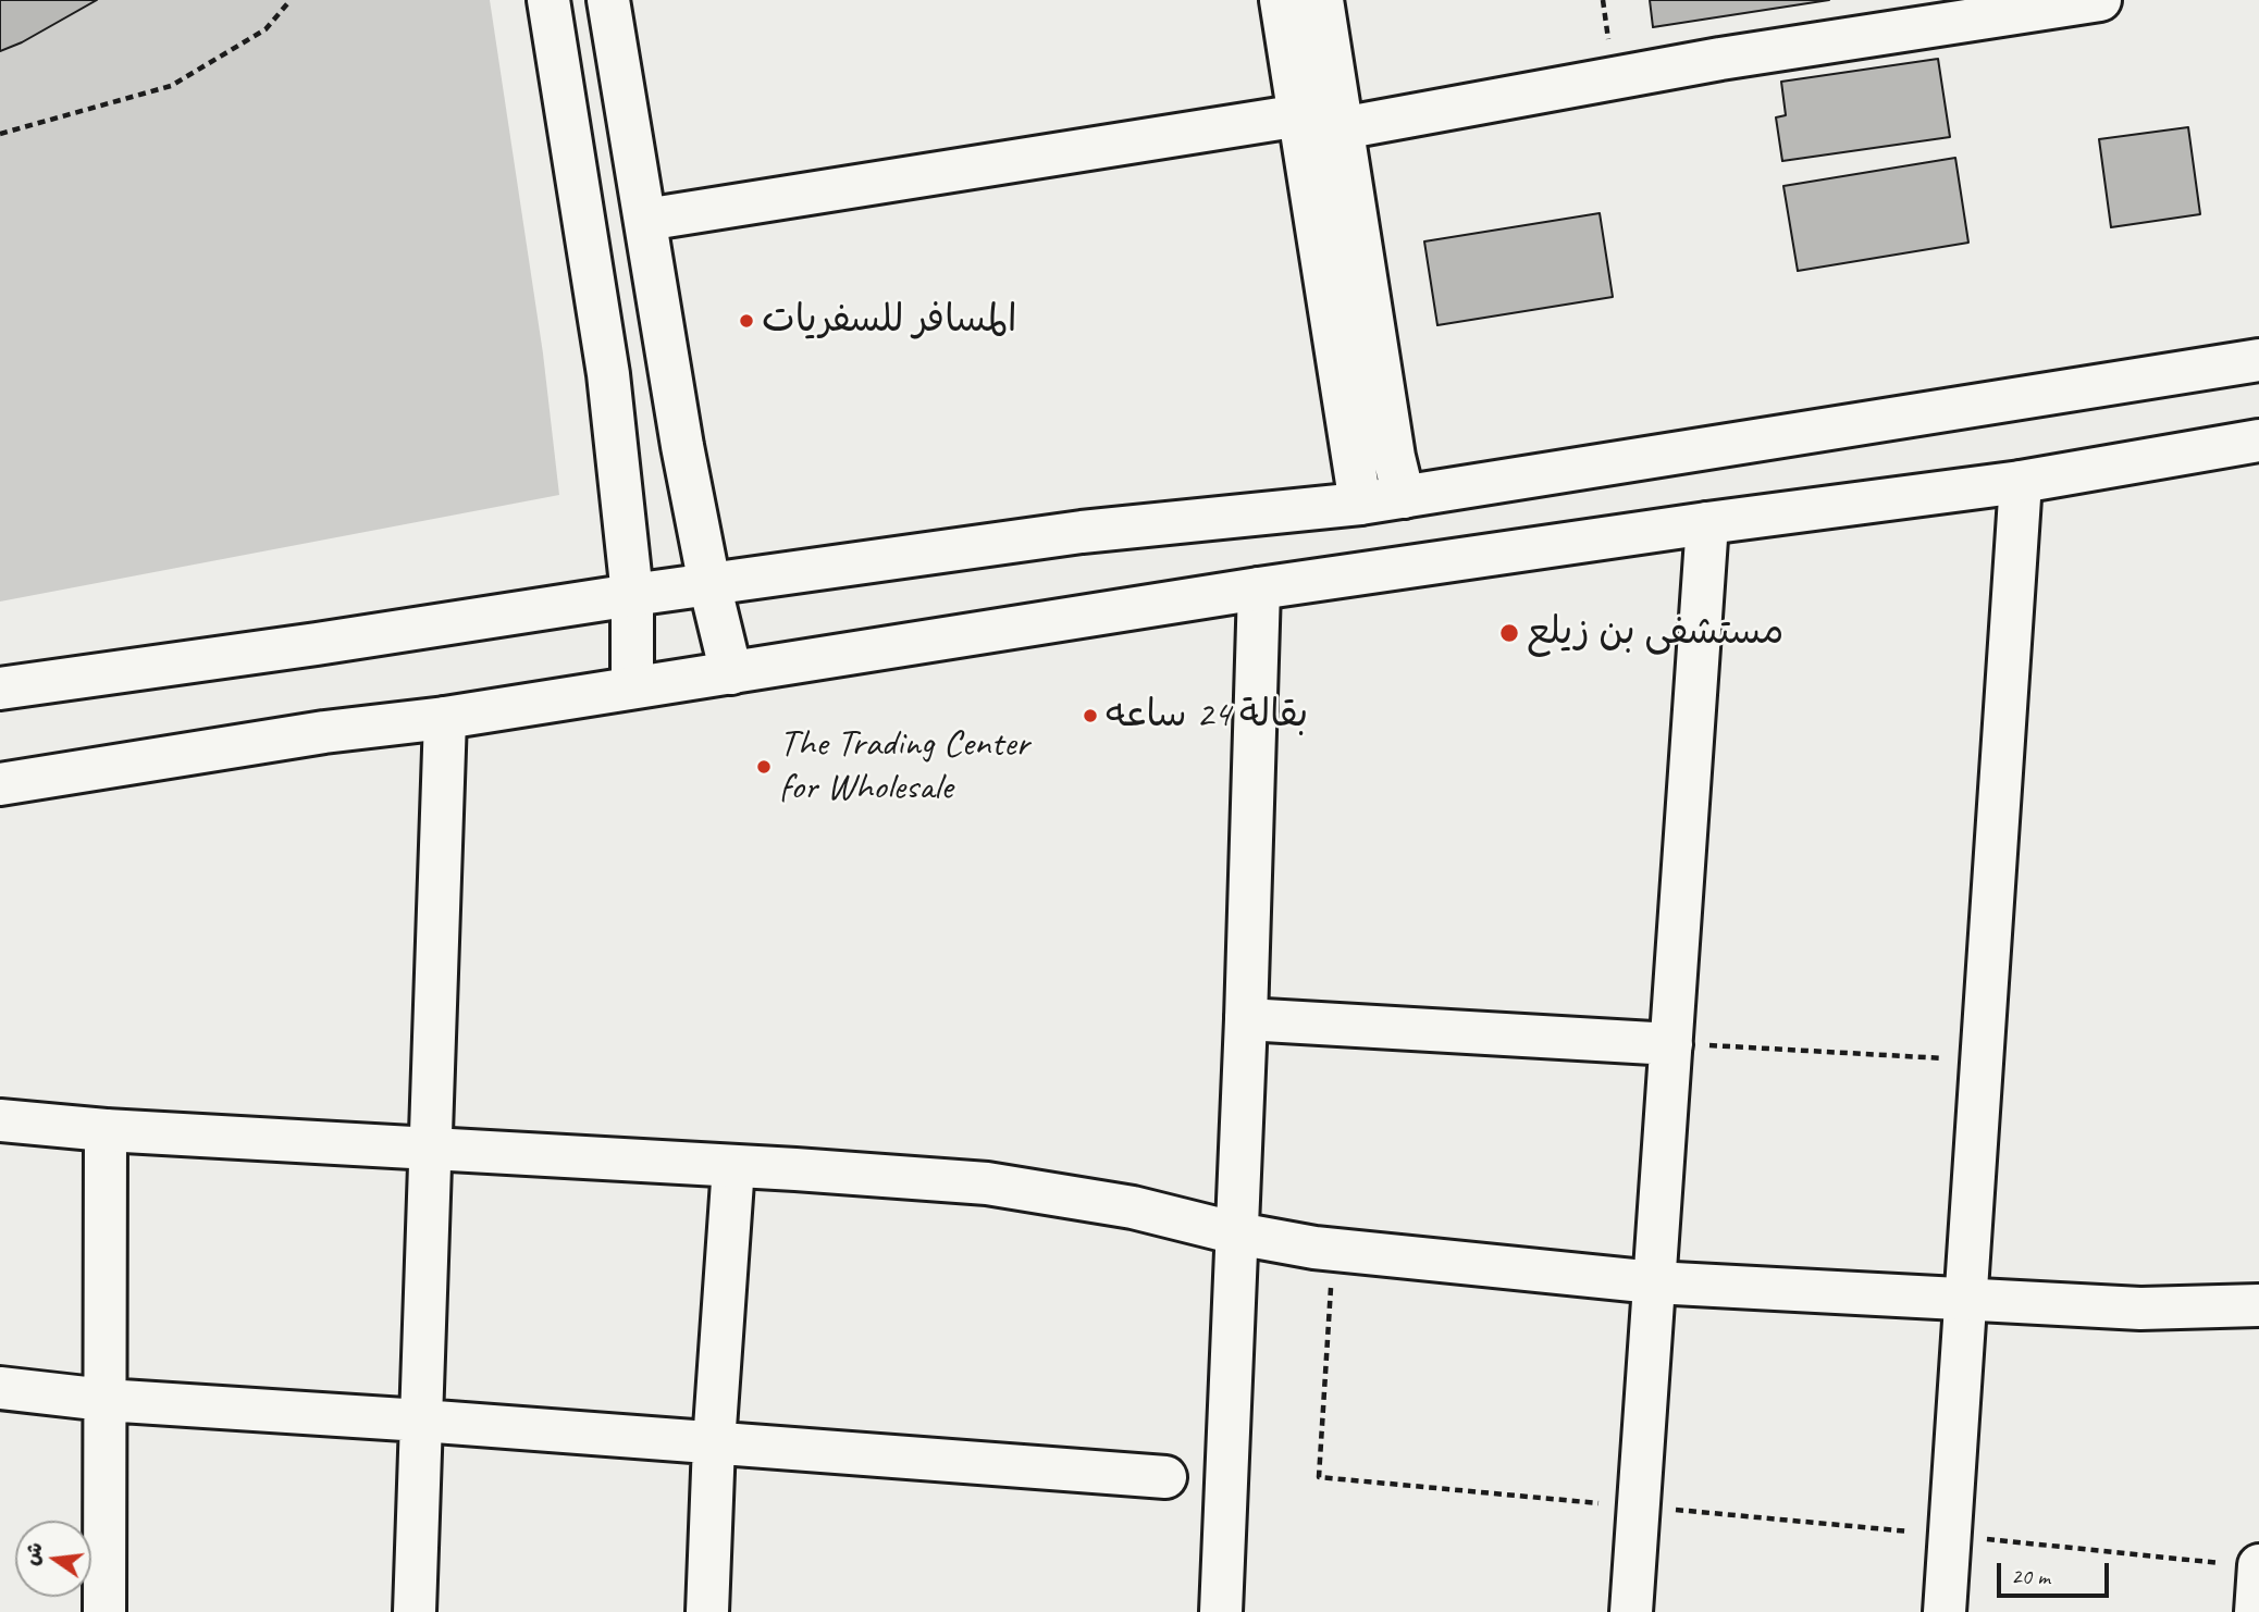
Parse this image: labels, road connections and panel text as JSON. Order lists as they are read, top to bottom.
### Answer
{
  "places": [
    "المسافر للسفريات",
    "مستشفى بن زيلع",
    "بقالة 24 ساعه",
    "The Trading Center for Wholesale"
  ],
  "scale_bar": "20 m",
  "north": "left"
}
